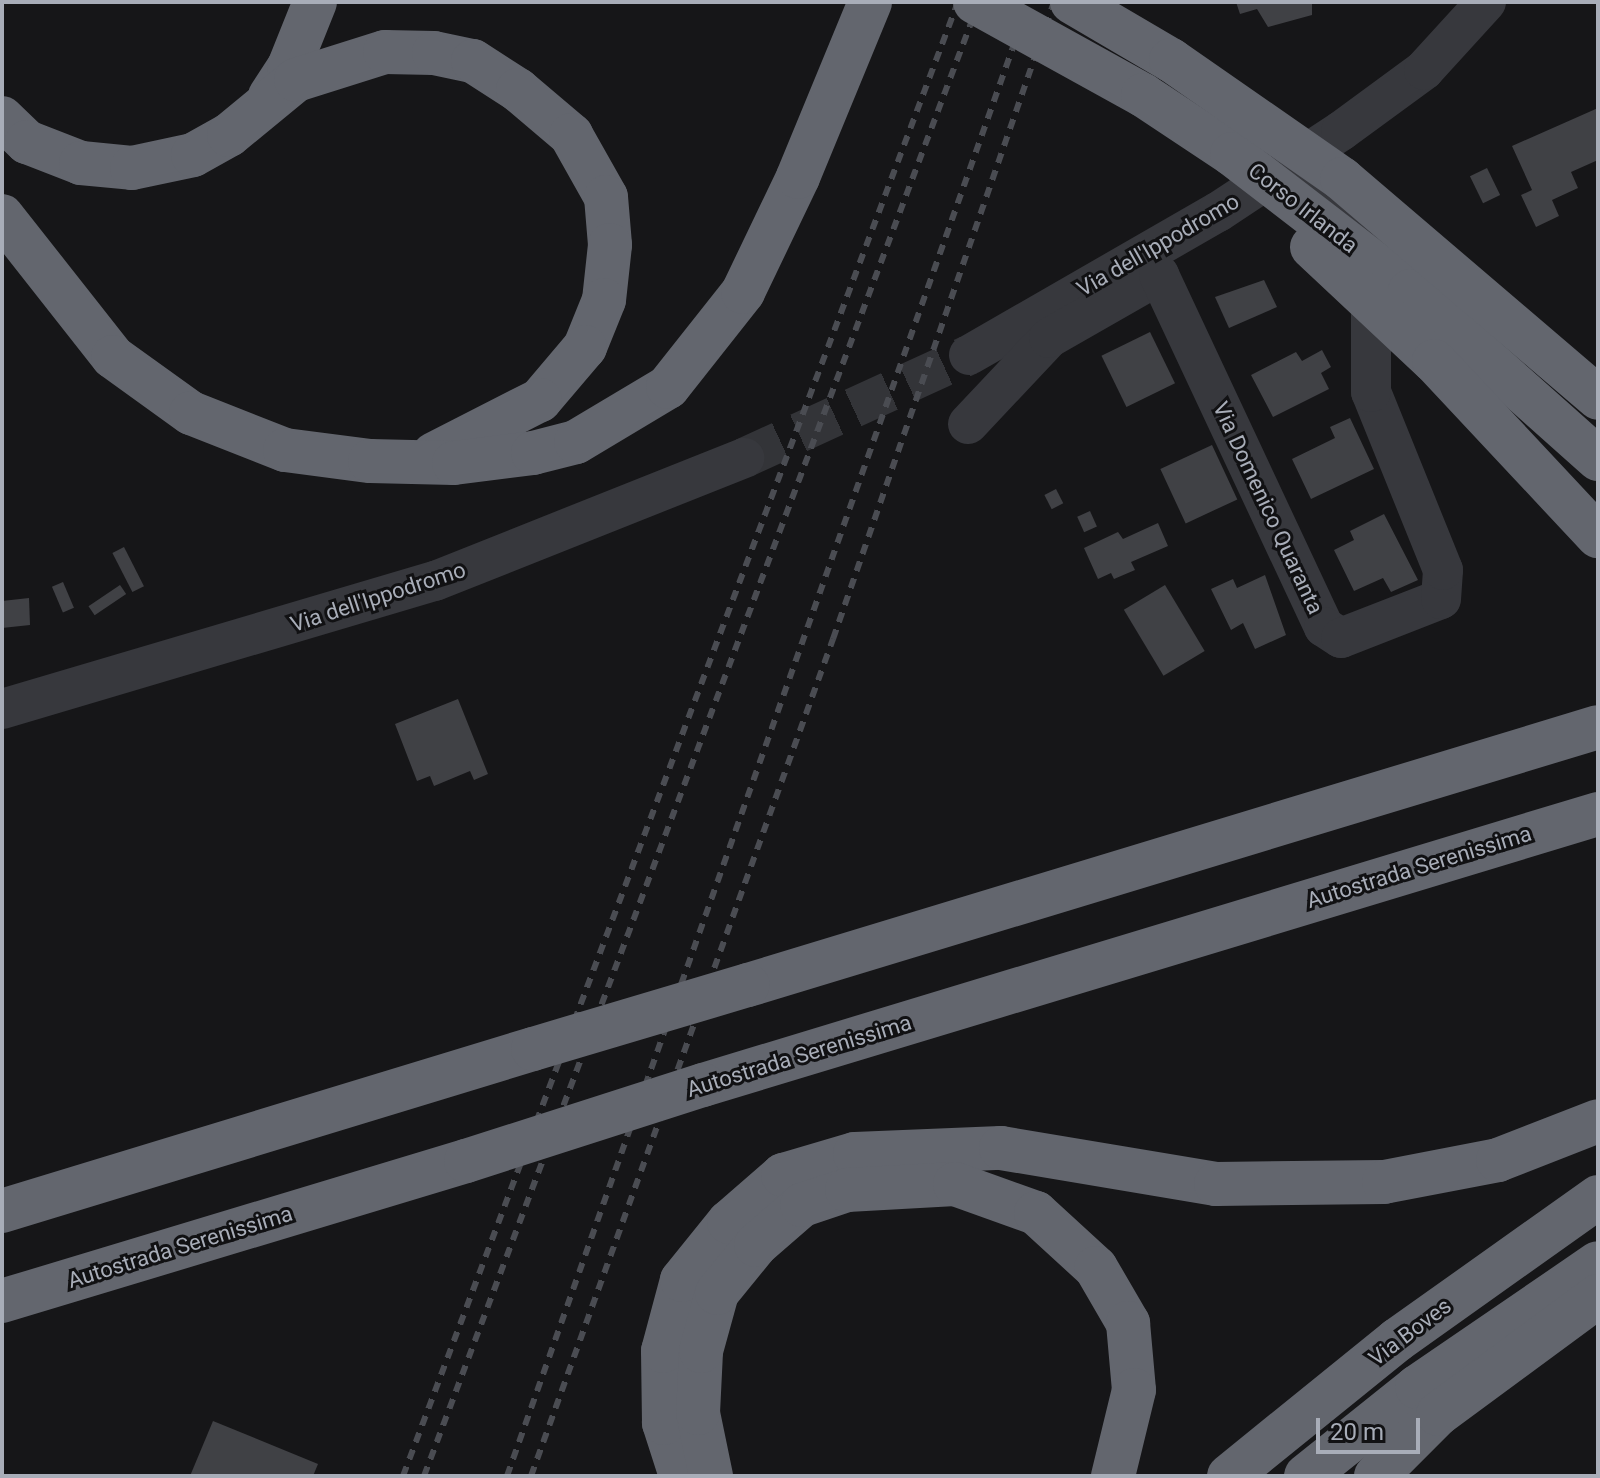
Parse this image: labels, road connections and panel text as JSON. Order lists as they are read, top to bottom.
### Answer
{
  "streets": {
    "highway": ["Corso Irlanda", "Autostrada Serenissima", "Via Boves"],
    "street": ["Via dell'Ippodromo", "Via Domenico Quaranta"]
  },
  "crossings": [
    ["Via dell'Ippodromo", "Via Domenico Quaranta"]
  ],
  "scale_bar": "20 m"
}
